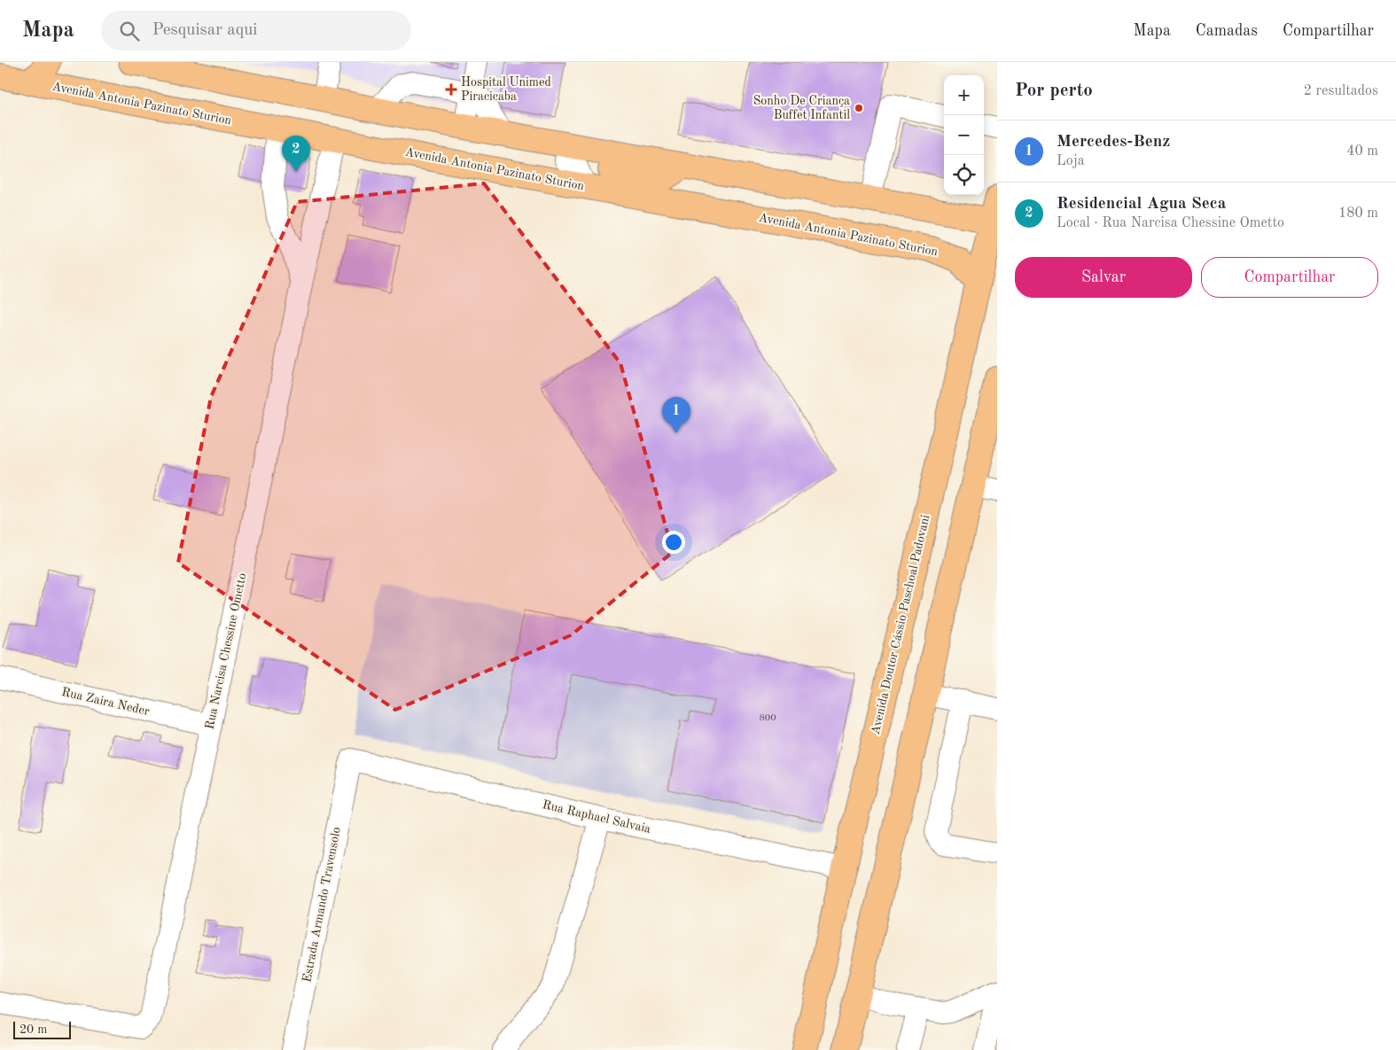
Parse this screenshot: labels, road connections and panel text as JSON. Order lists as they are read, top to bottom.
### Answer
{
  "streets": {
    "main road": ["Avenida Antonia Pazinato Sturion", "Avenida Doutor Cássio Paschoal Padovani"],
    "street": [
      "Rua Narcisa Chessine Ometto",
      "Rua Zaira Neder",
      "Rua Raphael Salvaia",
      "Estrada Armando Travensolo"
    ]
  },
  "crossings": [
    ["Avenida Antonia Pazinato Sturion", "Avenida Doutor Cássio Paschoal Padovani"],
    ["Avenida Antonia Pazinato Sturion", "Rua Narcisa Chessine Ometto"],
    ["Avenida Doutor Cássio Paschoal Padovani", "Rua Raphael Salvaia"],
    ["Rua Narcisa Chessine Ometto", "Rua Zaira Neder"],
    ["Rua Raphael Salvaia", "Estrada Armando Travensolo"]
  ],
  "places": {
    "health": ["Hospital Unimed Piracicaba"],
    "other": ["Sonho De Criança Buffet Infantil"]
  },
  "house_numbers": ["800"],
  "scale_bar": "20 m",
  "page": {
    "header": "Mapa",
    "search": "Pesquisar aqui",
    "nav": ["Mapa", "Camadas", "Compartilhar"],
    "heading": ["Por perto", "2 resultados"],
    "map_buttons": ["+", "−"],
    "list": [
      {
        "mark": "1",
        "name": "Mercedes-Benz",
        "note": "Loja",
        "value": "40 m"
      },
      {
        "mark": "2",
        "name": "Residencial Agua Seca",
        "note": "Local · Rua Narcisa Chessine Ometto",
        "value": "180 m"
      }
    ],
    "pins": ["2", "1"],
    "buttons": ["Salvar", "Compartilhar"],
    "scale": "20 m"
  }
}
